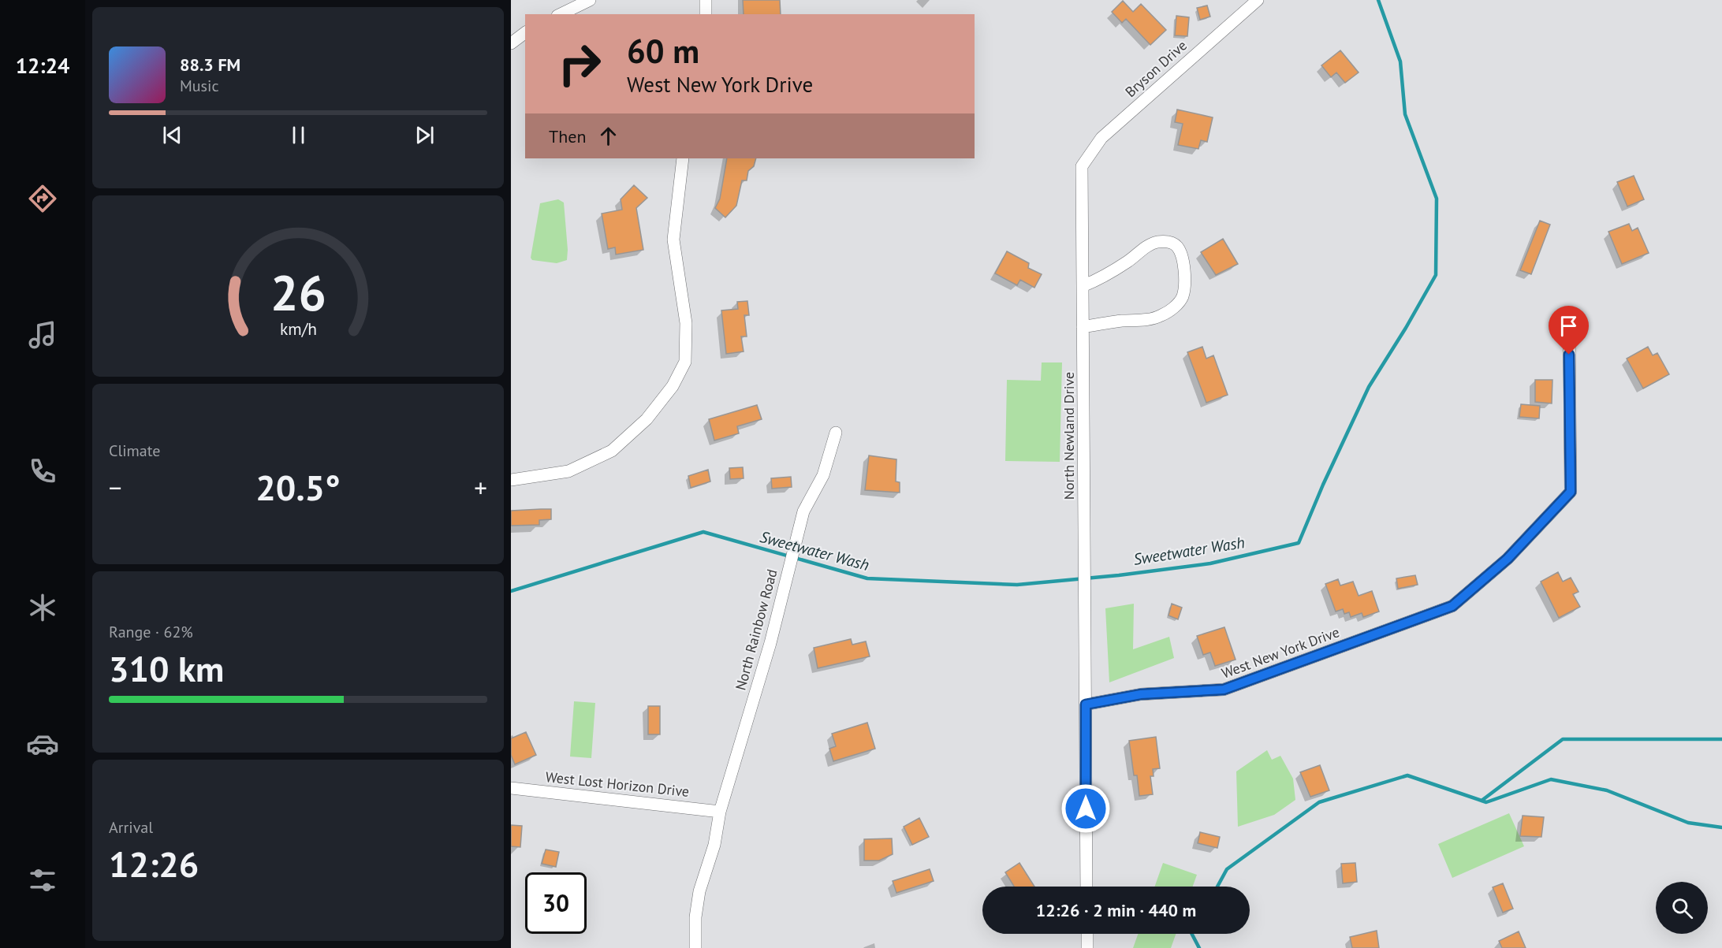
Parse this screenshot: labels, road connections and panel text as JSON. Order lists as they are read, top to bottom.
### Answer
{
  "streets": {
    "street": [
      "Bryson Drive",
      "North Newland Drive",
      "North Rainbow Road",
      "West New York Drive",
      "West Lost Horizon Drive"
    ]
  },
  "crossings": [
    ["Bryson Drive", "North Newland Drive"],
    ["North Newland Drive", "West New York Drive"],
    ["North Rainbow Road", "West Lost Horizon Drive"]
  ],
  "water": ["Sweetwater Wash"],
  "page": {
    "tabs": "12:24",
    "turn": ["60 m", "West New York Drive"],
    "song": ["88.3 FM", "Music"],
    "then": "Then",
    "tile": [
      "Climate",
      ["Range · 62%", "310 km"],
      ["Arrival", "12:26"]
    ],
    "heat": ["−", "20.5°", "+"],
    "limit": "30",
    "trip": "12:26 · 2 min · 440 m",
    "gauge": ["26", "km/h"]
  }
}
